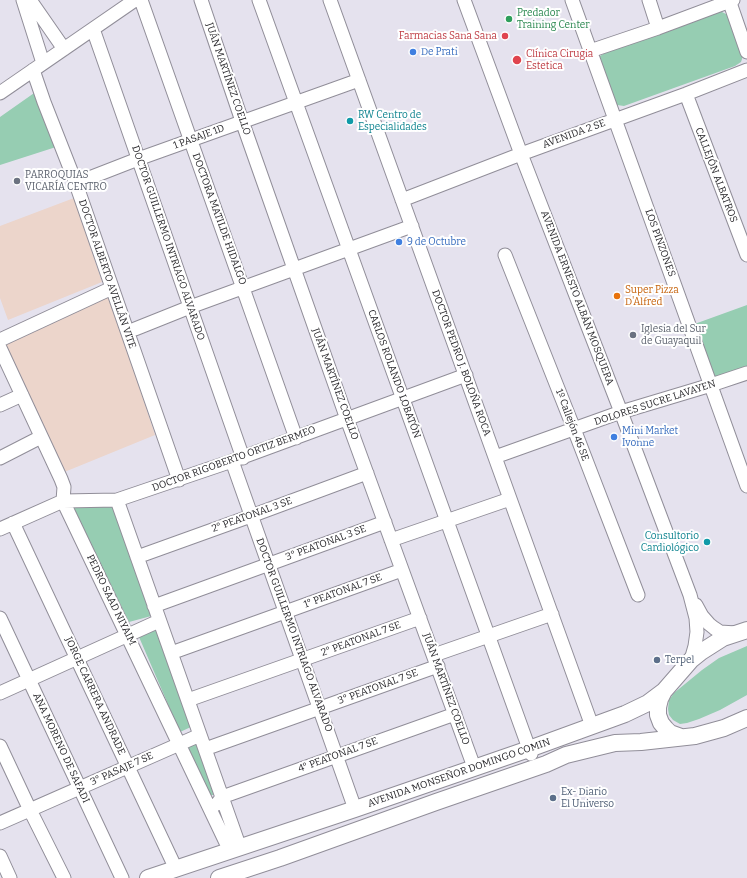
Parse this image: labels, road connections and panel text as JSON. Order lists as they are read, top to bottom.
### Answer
{
  "streets": {
    "main road": ["AVENIDA MONSEÑOR DOMINGO COMIN"],
    "street": [
      "JUÁN MARTÍNEZ COELLO",
      "AVENIDA 2 SE",
      "1 PASAJE 1D",
      "CALLEJÓN ALBATROS",
      "DOCTORA MATILDE HIDALGO",
      "DOCTOR GUILLERMO INTRIAGO ALVARADO",
      "LOS PINZONES",
      "DOCTOR ALBERTO AVELLÁN VITE",
      "AVENIDA ERNESTO ALBÁN MOSQUERA",
      "DOCTOR PEDRO J. BOLOÑA ROCA",
      "CARLOS ROLANDO LOBATÓN",
      "DOLORES SUCRE LAVAYEN",
      "1º Callejón 46 SE",
      "DOCTOR RIGOBERTO ORTIZ BERMEO",
      "2° PEATONAL 3 SE",
      "3° PEATONAL 3 SE",
      "1° PEATONAL 7 SE",
      "PEDRO SAAD NIYAIM",
      "2° PEATONAL 7 SE",
      "3° PEATONAL 7 SE",
      "JORGE CARRERA ANDRADE",
      "ANA MORENO DE SAFADI",
      "4° PEATONAL 7 SE",
      "3° PASAJE 7 SE"
    ]
  },
  "crossings": [
    ["JUÁN MARTÍNEZ COELLO", "1 PASAJE 1D"],
    ["JUÁN MARTÍNEZ COELLO", "DOCTOR RIGOBERTO ORTIZ BERMEO"],
    ["JUÁN MARTÍNEZ COELLO", "2° PEATONAL 3 SE"],
    ["JUÁN MARTÍNEZ COELLO", "3° PEATONAL 3 SE"],
    ["JUÁN MARTÍNEZ COELLO", "1° PEATONAL 7 SE"],
    ["JUÁN MARTÍNEZ COELLO", "2° PEATONAL 7 SE"],
    ["JUÁN MARTÍNEZ COELLO", "3° PEATONAL 7 SE"],
    ["JUÁN MARTÍNEZ COELLO", "4° PEATONAL 7 SE"],
    ["JUÁN MARTÍNEZ COELLO", "AVENIDA MONSEÑOR DOMINGO COMIN"],
    ["AVENIDA 2 SE", "CALLEJÓN ALBATROS"],
    ["AVENIDA 2 SE", "LOS PINZONES"],
    ["AVENIDA 2 SE", "AVENIDA ERNESTO ALBÁN MOSQUERA"],
    ["AVENIDA 2 SE", "DOCTOR PEDRO J. BOLOÑA ROCA"],
    ["1 PASAJE 1D", "DOCTORA MATILDE HIDALGO"],
    ["1 PASAJE 1D", "DOCTOR GUILLERMO INTRIAGO ALVARADO"],
    ["1 PASAJE 1D", "DOCTOR PEDRO J. BOLOÑA ROCA"],
    ["1 PASAJE 1D", "CARLOS ROLANDO LOBATÓN"],
    ["DOCTORA MATILDE HIDALGO", "DOCTOR RIGOBERTO ORTIZ BERMEO"],
    ["DOCTOR GUILLERMO INTRIAGO ALVARADO", "DOCTOR RIGOBERTO ORTIZ BERMEO"],
    ["DOCTOR GUILLERMO INTRIAGO ALVARADO", "2° PEATONAL 3 SE"],
    ["DOCTOR GUILLERMO INTRIAGO ALVARADO", "3° PEATONAL 3 SE"],
    ["DOCTOR GUILLERMO INTRIAGO ALVARADO", "1° PEATONAL 7 SE"],
    ["DOCTOR GUILLERMO INTRIAGO ALVARADO", "2° PEATONAL 7 SE"],
    ["DOCTOR GUILLERMO INTRIAGO ALVARADO", "3° PEATONAL 7 SE"],
    ["DOCTOR GUILLERMO INTRIAGO ALVARADO", "4° PEATONAL 7 SE"],
    ["DOCTOR GUILLERMO INTRIAGO ALVARADO", "AVENIDA MONSEÑOR DOMINGO COMIN"],
    ["LOS PINZONES", "DOLORES SUCRE LAVAYEN"],
    ["DOCTOR ALBERTO AVELLÁN VITE", "DOCTOR RIGOBERTO ORTIZ BERMEO"],
    ["AVENIDA ERNESTO ALBÁN MOSQUERA", "DOLORES SUCRE LAVAYEN"],
    ["AVENIDA ERNESTO ALBÁN MOSQUERA", "AVENIDA MONSEÑOR DOMINGO COMIN"],
    ["DOCTOR PEDRO J. BOLOÑA ROCA", "DOLORES SUCRE LAVAYEN"],
    ["DOCTOR PEDRO J. BOLOÑA ROCA", "DOCTOR RIGOBERTO ORTIZ BERMEO"],
    ["DOCTOR PEDRO J. BOLOÑA ROCA", "AVENIDA MONSEÑOR DOMINGO COMIN"],
    ["CARLOS ROLANDO LOBATÓN", "DOCTOR RIGOBERTO ORTIZ BERMEO"],
    ["CARLOS ROLANDO LOBATÓN", "AVENIDA MONSEÑOR DOMINGO COMIN"],
    ["DOLORES SUCRE LAVAYEN", "1º Callejón 46 SE"],
    ["DOCTOR RIGOBERTO ORTIZ BERMEO", "PEDRO SAAD NIYAIM"],
    ["DOCTOR RIGOBERTO ORTIZ BERMEO", "JORGE CARRERA ANDRADE"],
    ["PEDRO SAAD NIYAIM", "4° PEATONAL 7 SE"],
    ["PEDRO SAAD NIYAIM", "3° PASAJE 7 SE"],
    ["PEDRO SAAD NIYAIM", "AVENIDA MONSEÑOR DOMINGO COMIN"],
    ["JORGE CARRERA ANDRADE", "3° PASAJE 7 SE"],
    ["JORGE CARRERA ANDRADE", "AVENIDA MONSEÑOR DOMINGO COMIN"],
    ["ANA MORENO DE SAFADI", "3° PASAJE 7 SE"]
  ],
  "places": [
    "Predador Training Center",
    "Farmacias Sana Sana",
    "De Prati",
    "Clínica Cirugia Estetica",
    "RW Centro de Especialidades",
    "PARROQUIAS VICARÍA CENTRO",
    "9 de Octubre",
    "Super Pizza D'Alfred",
    "Iglesia del Sur de Guayaquil",
    "Mini Market Ivonne",
    "Consultorio Cardiológico",
    "Terpel",
    "Ex- Diario El Universo"
  ]
}
